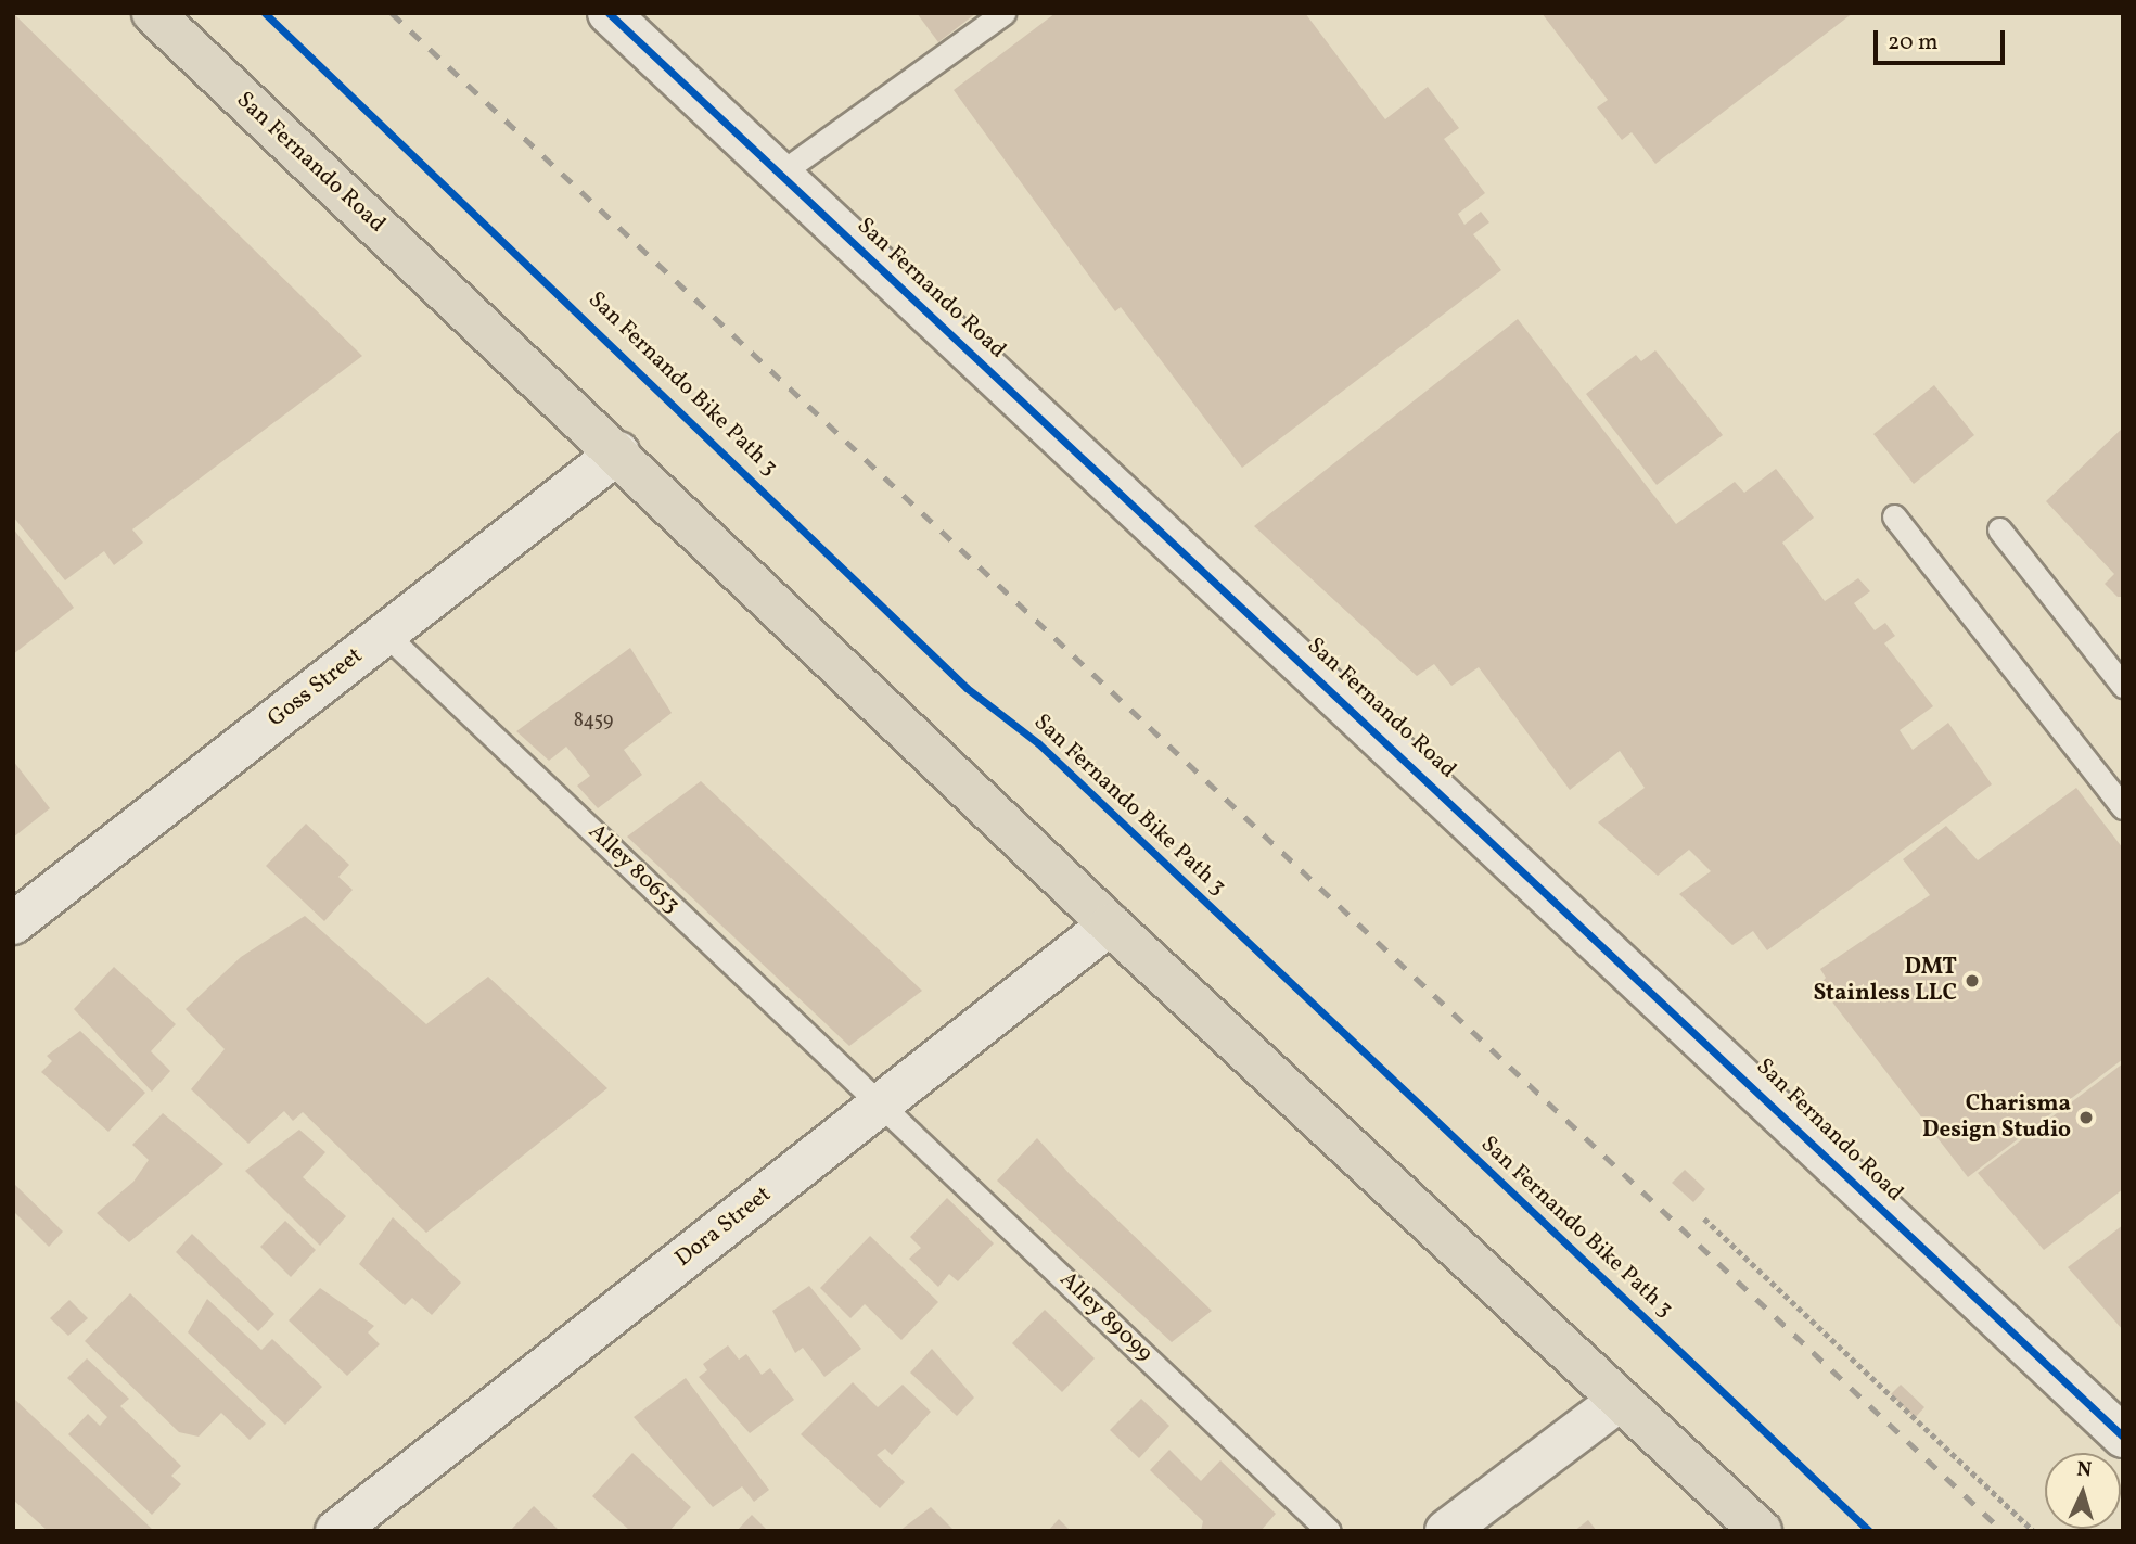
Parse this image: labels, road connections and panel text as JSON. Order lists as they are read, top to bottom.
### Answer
{
  "streets": {
    "main road": ["San Fernando Road"],
    "street": ["Goss Street", "Dora Street"],
    "lane": ["Alley 80653", "Alley 89099"],
    "cycle path": ["San Fernando Bike Path 3"]
  },
  "crossings": [
    ["San Fernando Road", "Goss Street"],
    ["San Fernando Road", "Dora Street"],
    ["Goss Street", "Alley 80653"],
    ["Alley 80653", "Dora Street"],
    ["Alley 80653", "Alley 89099"],
    ["Dora Street", "Alley 89099"]
  ],
  "places": ["DMT Stainless LLC", "Charisma Design Studio"],
  "house_numbers": ["8459"],
  "scale_bar": "20 m",
  "north": "top"
}
